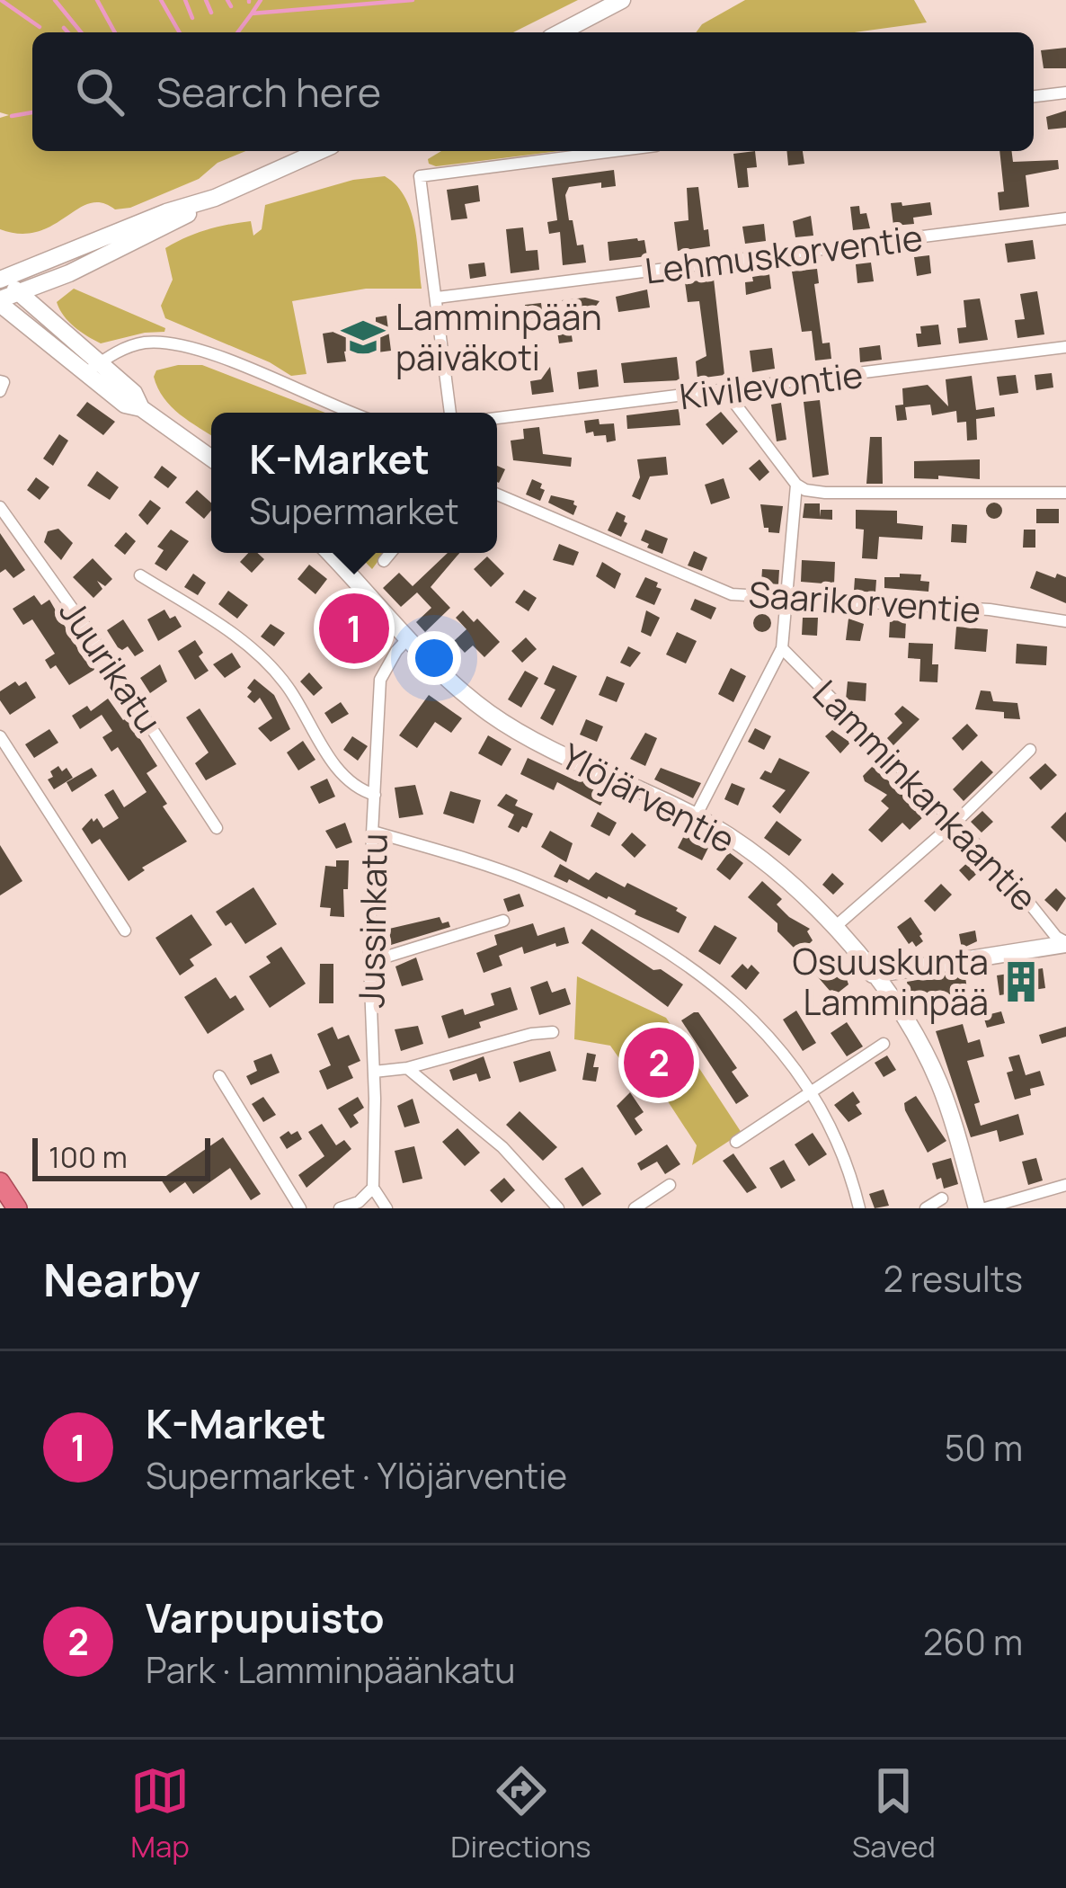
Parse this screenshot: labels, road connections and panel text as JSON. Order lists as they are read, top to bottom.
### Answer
{
  "streets": {
    "main road": ["Ylöjärventie"],
    "street": [
      "Lehmuskorventie",
      "Kivilevontie",
      "Saarikorventie",
      "Juurikatu",
      "Lamminkankaantie",
      "Jussinkatu"
    ]
  },
  "crossings": [
    ["Ylöjärventie", "Jussinkatu"]
  ],
  "places": {
    "school or university": ["Lamminpään päiväkoti"],
    "building": ["Osuuskunta Lamminpää"]
  },
  "scale_bar": "100 m",
  "page": {
    "search": "Search here",
    "popup": ["K-Market", "Supermarket"],
    "pins": ["1", "2"],
    "scale": "100 m",
    "heading": ["Nearby", "2 results"],
    "list": [
      {
        "mark": "1",
        "name": "K-Market",
        "note": "Supermarket · Ylöjärventie",
        "value": "50 m"
      },
      {
        "mark": "2",
        "name": "Varpupuisto",
        "note": "Park · Lamminpäänkatu",
        "value": "260 m"
      }
    ],
    "nav": ["Map", "Directions", "Saved"]
  }
}
